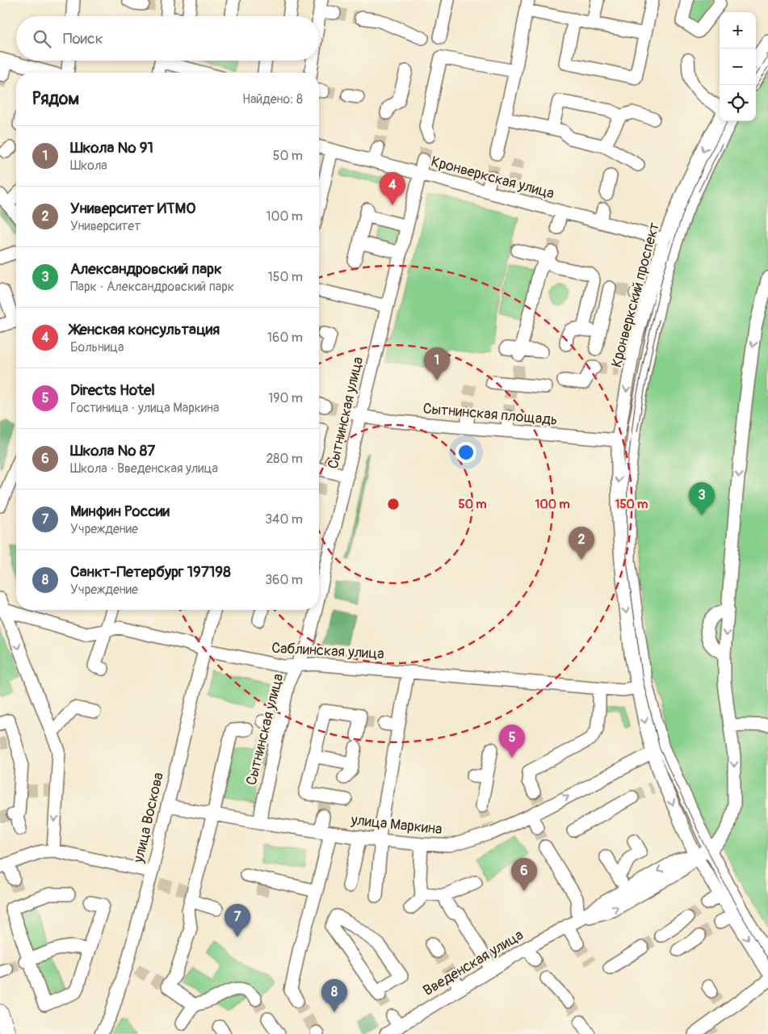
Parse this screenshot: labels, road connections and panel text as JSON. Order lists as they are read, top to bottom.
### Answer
{
  "streets": {
    "street": [
      "Кронверкская улица",
      "Кронверкский проспект",
      "Сытнинская улица",
      "Сытнинская площадь",
      "Саблинская улица",
      "улица Воскова",
      "улица Маркина",
      "Введенская улица"
    ]
  },
  "crossings": [
    ["Кронверкская улица", "Кронверкский проспект"],
    ["Кронверкская улица", "Сытнинская улица"],
    ["Кронверкский проспект", "Сытнинская площадь"],
    ["Кронверкский проспект", "Саблинская улица"],
    ["Кронверкский проспект", "улица Маркина"],
    ["Кронверкский проспект", "Введенская улица"],
    ["Сытнинская улица", "Сытнинская площадь"],
    ["Сытнинская улица", "Саблинская улица"],
    ["Сытнинская улица", "улица Маркина"],
    ["Саблинская улица", "улица Воскова"],
    ["улица Воскова", "улица Маркина"]
  ],
  "page": {
    "map_buttons": ["+", "−"],
    "search": "Поиск",
    "heading": ["Рядом", "Найдено: 8"],
    "list": [
      {
        "mark": "1",
        "name": "Школа № 91",
        "note": "Школа",
        "value": "50 m"
      },
      {
        "mark": "2",
        "name": "Университет ИТМО",
        "note": "Университет",
        "value": "100 m"
      },
      {
        "mark": "3",
        "name": "Александровский парк",
        "note": "Парк · Александровский парк",
        "value": "150 m"
      },
      {
        "mark": "4",
        "name": "Женская консультация",
        "note": "Больница",
        "value": "160 m"
      },
      {
        "mark": "5",
        "name": "Directs Hotel",
        "note": "Гостиница · улица Маркина",
        "value": "190 m"
      },
      {
        "mark": "6",
        "name": "Школа № 87",
        "note": "Школа · Введенская улица",
        "value": "280 m"
      },
      {
        "mark": "7",
        "name": "Минфин России",
        "note": "Учреждение",
        "value": "340 m"
      },
      {
        "mark": "8",
        "name": "Санкт-Петербург 197198",
        "note": "Учреждение",
        "value": "360 m"
      }
    ],
    "pins": [
      "4",
      "1",
      "3",
      "2",
      "5",
      "6",
      "7",
      "8"
    ]
  },
  "rings": ["50 m", "100 m", "150 m"]
}
